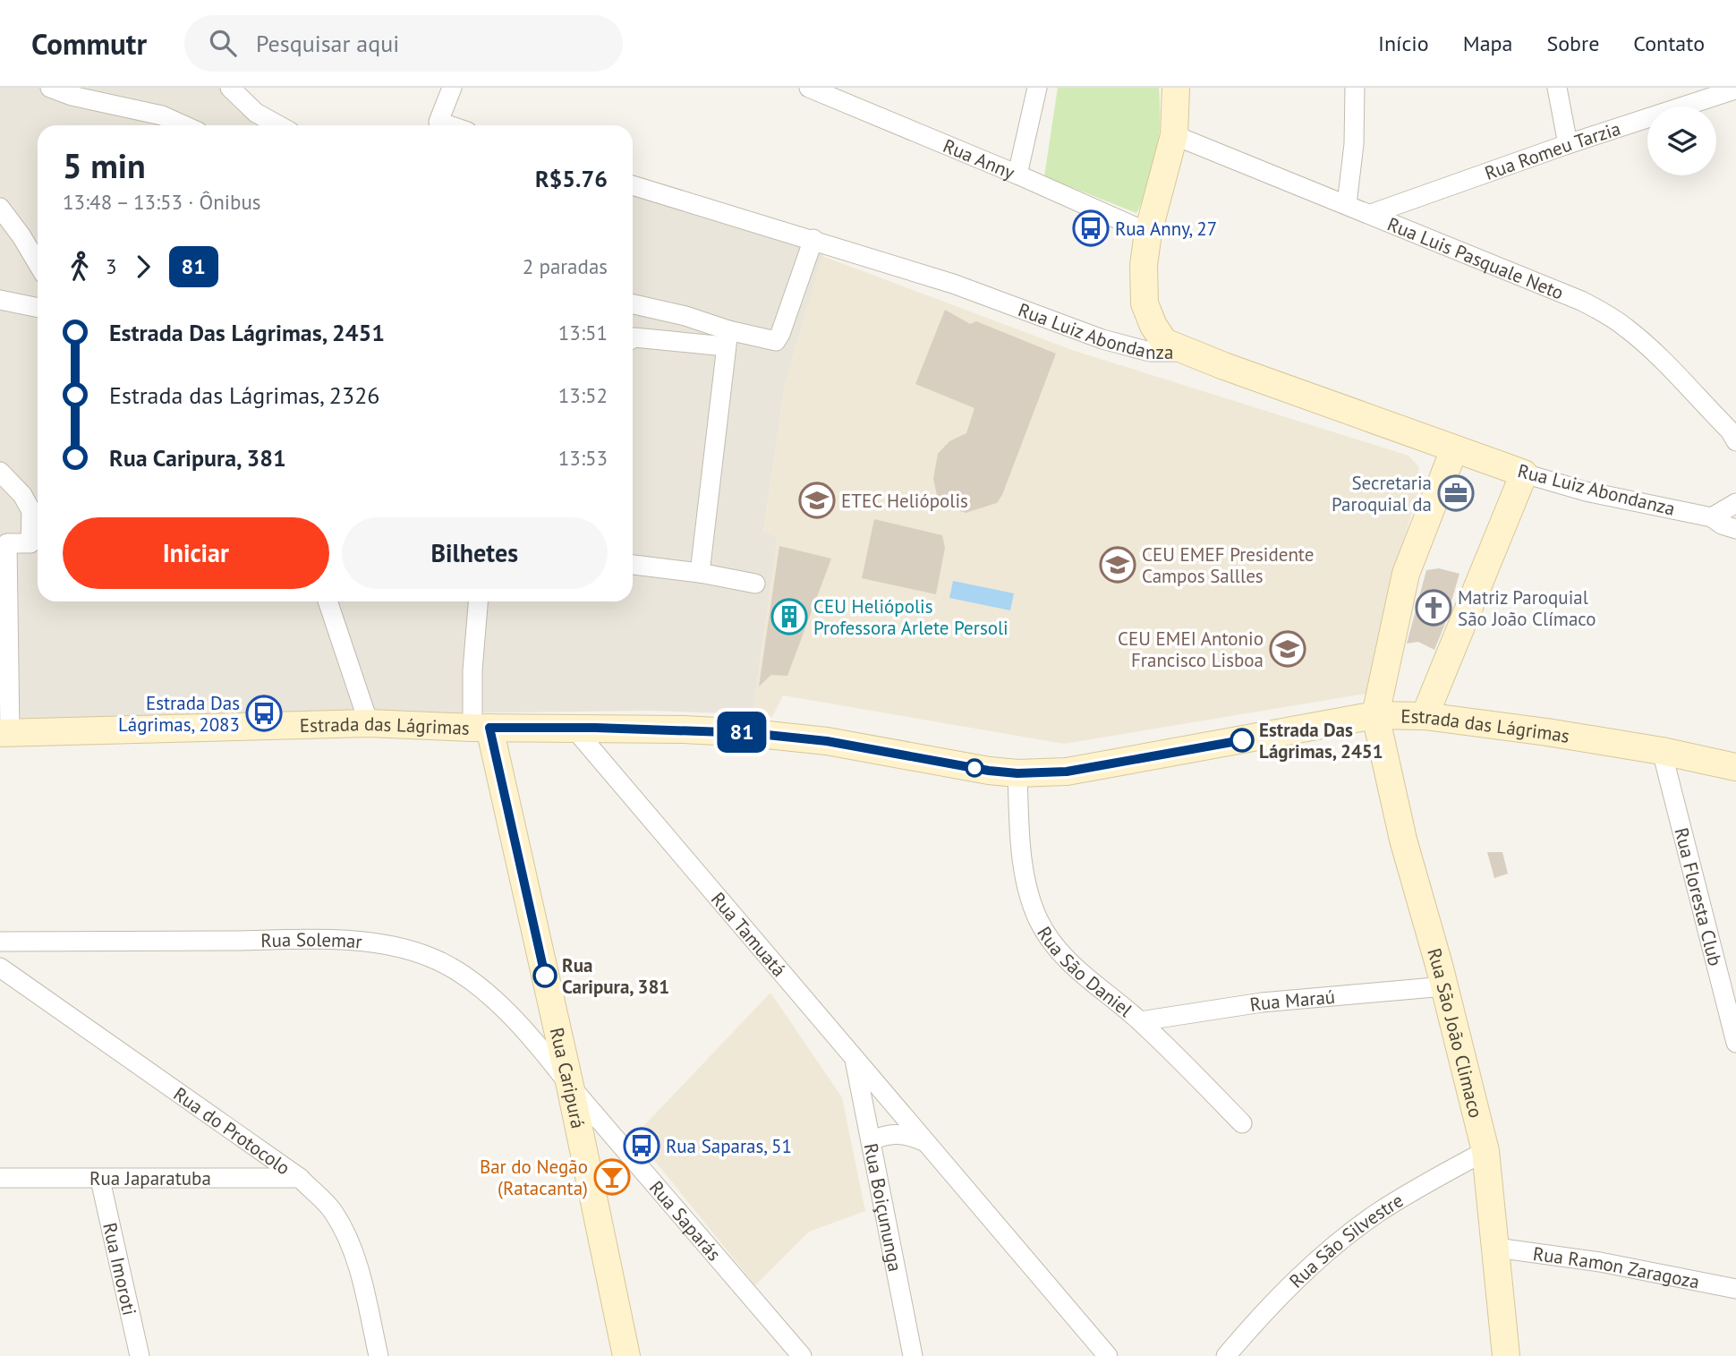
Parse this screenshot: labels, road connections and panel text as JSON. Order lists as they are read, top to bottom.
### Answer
{
  "streets": {
    "street": [
      "Rua Romeu Tarzia",
      "Rua Anny",
      "Rua Luis Pasquale Neto",
      "Rua Luiz Abondanza",
      "Estrada das Lágrimas",
      "Rua Floresta Club",
      "Rua Tamuatá",
      "Rua Solemar",
      "Rua São Daniel",
      "Rua Maraú",
      "Rua São João Climaco",
      "Rua Caripurá",
      "Rua do Protocolo",
      "Rua Japaratuba",
      "Rua Boiçununga",
      "Rua Saparás",
      "Rua São Silvestre",
      "Rua Imoroti",
      "Rua Ramon Zaragoza"
    ]
  },
  "crossings": [
    ["Rua Romeu Tarzia", "Rua Luis Pasquale Neto"],
    ["Estrada das Lágrimas", "Rua Floresta Club"],
    ["Estrada das Lágrimas", "Rua Tamuatá"],
    ["Estrada das Lágrimas", "Rua São Daniel"],
    ["Estrada das Lágrimas", "Rua São João Climaco"],
    ["Estrada das Lágrimas", "Rua Caripurá"],
    ["Rua Tamuatá", "Rua Boiçununga"],
    ["Rua Solemar", "Rua Caripurá"],
    ["Rua Solemar", "Rua Saparás"],
    ["Rua São Daniel", "Rua Maraú"],
    ["Rua Maraú", "Rua São João Climaco"],
    ["Rua São João Climaco", "Rua São Silvestre"],
    ["Rua São João Climaco", "Rua Ramon Zaragoza"],
    ["Rua Caripurá", "Rua Saparás"],
    ["Rua do Protocolo", "Rua Japaratuba"],
    ["Rua Japaratuba", "Rua Imoroti"]
  ],
  "places": {
    "bus stop": ["Rua Anny, 27", "Estrada Das Lágrimas, 2083", "Rua Saparas, 51"],
    "office": ["Secretaria Paroquial da"],
    "school or university": ["ETEC Heliópolis", "CEU EMEF Presidente Campos Sallles", "CEU EMEI Antonio Francisco Lisboa"],
    "church": ["Matriz Paroquial São João Clímaco"],
    "building": ["CEU Heliópolis Professora Arlete Persoli"],
    "other": ["Estrada Das Lágrimas, 2451", "Rua Caripura, 381"],
    "bar": ["Bar do Negão (Ratacanta)"]
  },
  "lines": ["bus line 81"],
  "page": {
    "header": "Commutr",
    "search": "Pesquisar aqui",
    "nav": [
      "Início",
      "Mapa",
      "Sobre",
      "Contato"
    ],
    "on_map": "81",
    "heading": ["5 min", "13:48 – 13:53 · Ônibus", "R$5.76"],
    "legs": ["3", "81", "2 paradas"],
    "list": [
      {
        "name": "Estrada Das Lágrimas, 2451",
        "value": "13:51"
      },
      {
        "name": "Estrada das Lágrimas, 2326",
        "value": "13:52"
      },
      {
        "name": "Rua Caripura, 381",
        "value": "13:53"
      }
    ],
    "buttons": ["Iniciar", "Bilhetes"]
  }
}
